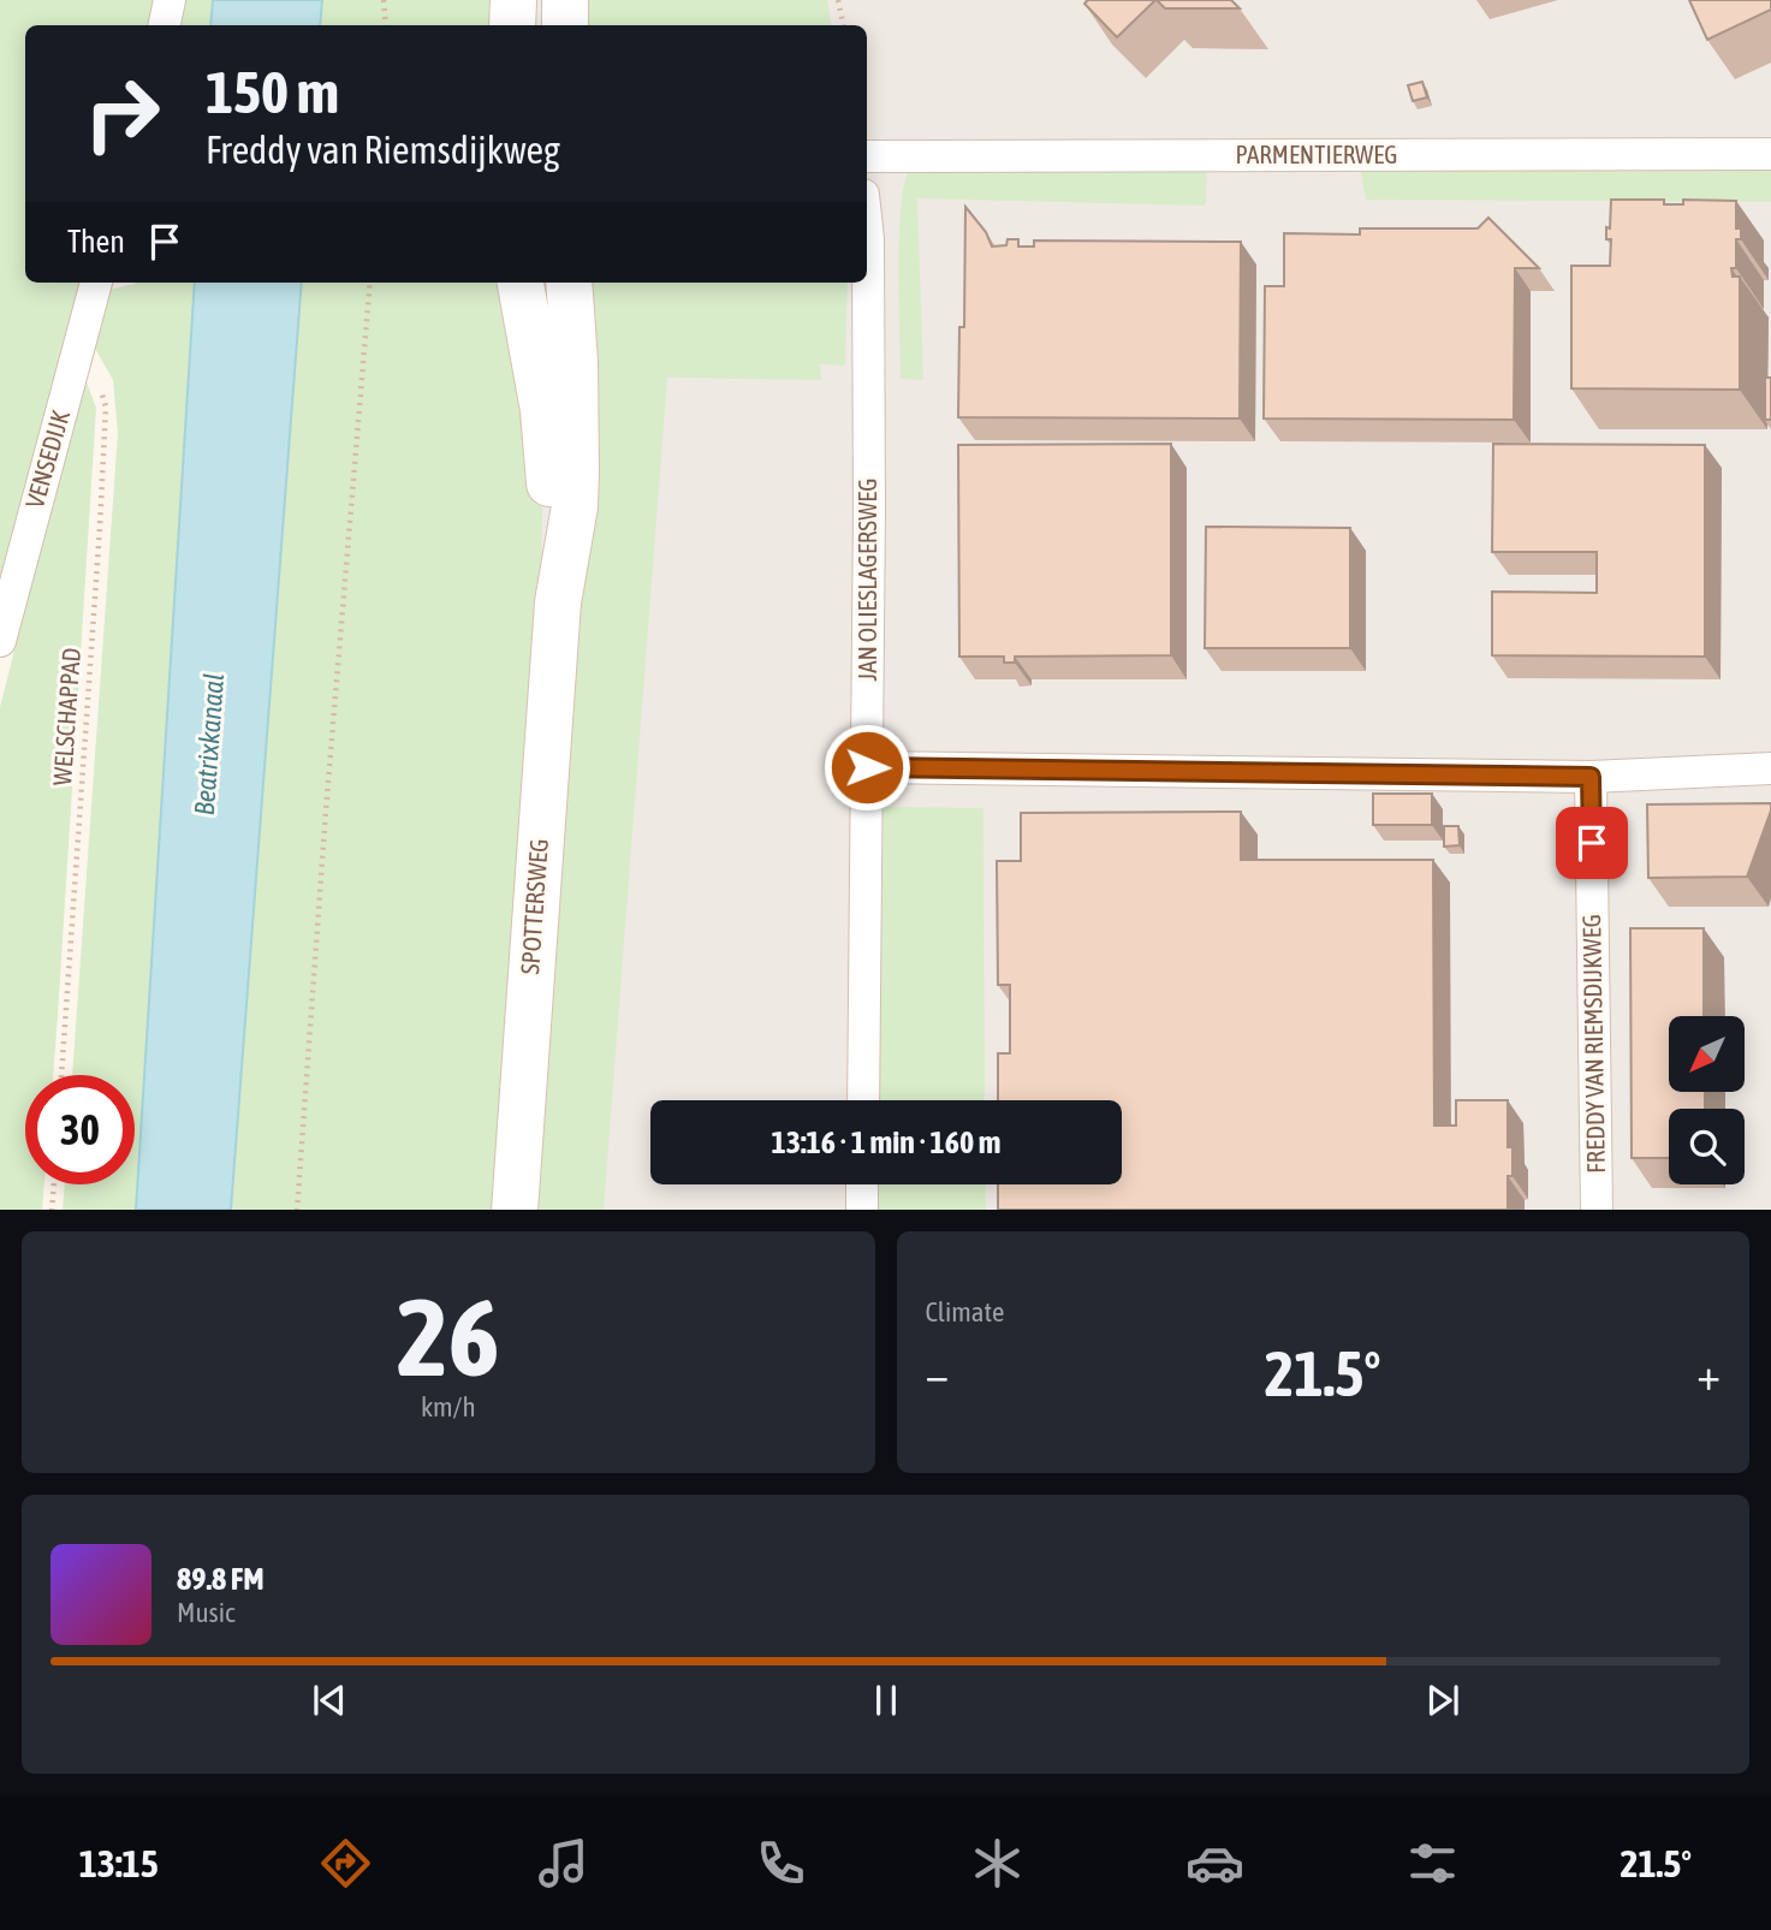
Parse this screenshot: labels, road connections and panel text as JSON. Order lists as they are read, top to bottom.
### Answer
{
  "streets": {
    "main road": ["SPOTTERSWEG"],
    "street": [
      "PARMENTIERWEG",
      "VENSEDIJK",
      "JAN OLIESLAGERSWEG",
      "FREDDY VAN RIEMSDIJKWEG"
    ],
    "path": ["WELSCHAPPAD"]
  },
  "crossings": [
    ["VENSEDIJK", "WELSCHAPPAD"]
  ],
  "water": ["Beatrixkanaal"],
  "north": "bottom left",
  "page": {
    "turn": ["150 m", "Freddy van Riemsdijkweg"],
    "then": "Then",
    "limit": "30",
    "trip": "13:16 · 1 min · 160 m",
    "tile": [
      ["26", "km/h"],
      "Climate"
    ],
    "heat": ["−", "21.5°", "+"],
    "song": ["89.8 FM", "Music"],
    "tabs": ["13:15", "21.5°"]
  }
}
